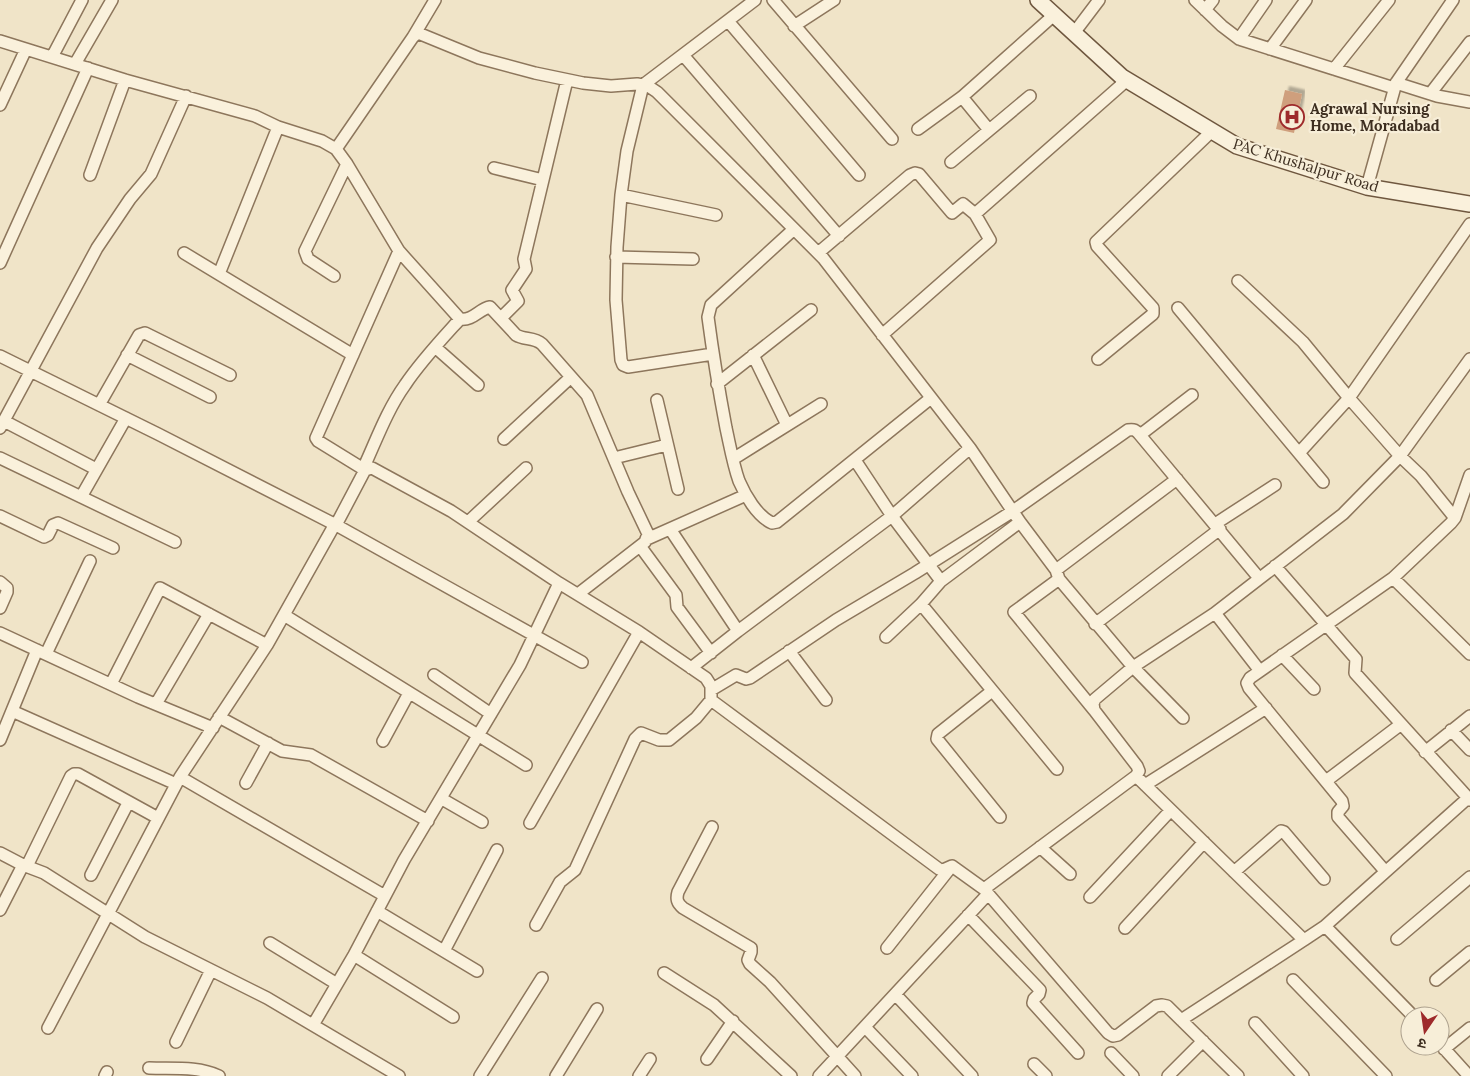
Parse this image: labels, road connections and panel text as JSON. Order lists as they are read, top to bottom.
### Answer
{
  "streets": {
    "main road": ["PAC Khushalpur Road"]
  },
  "places": {
    "hospital": ["Agrawal Nursing Home, Moradabad"]
  },
  "north": "bottom"
}
